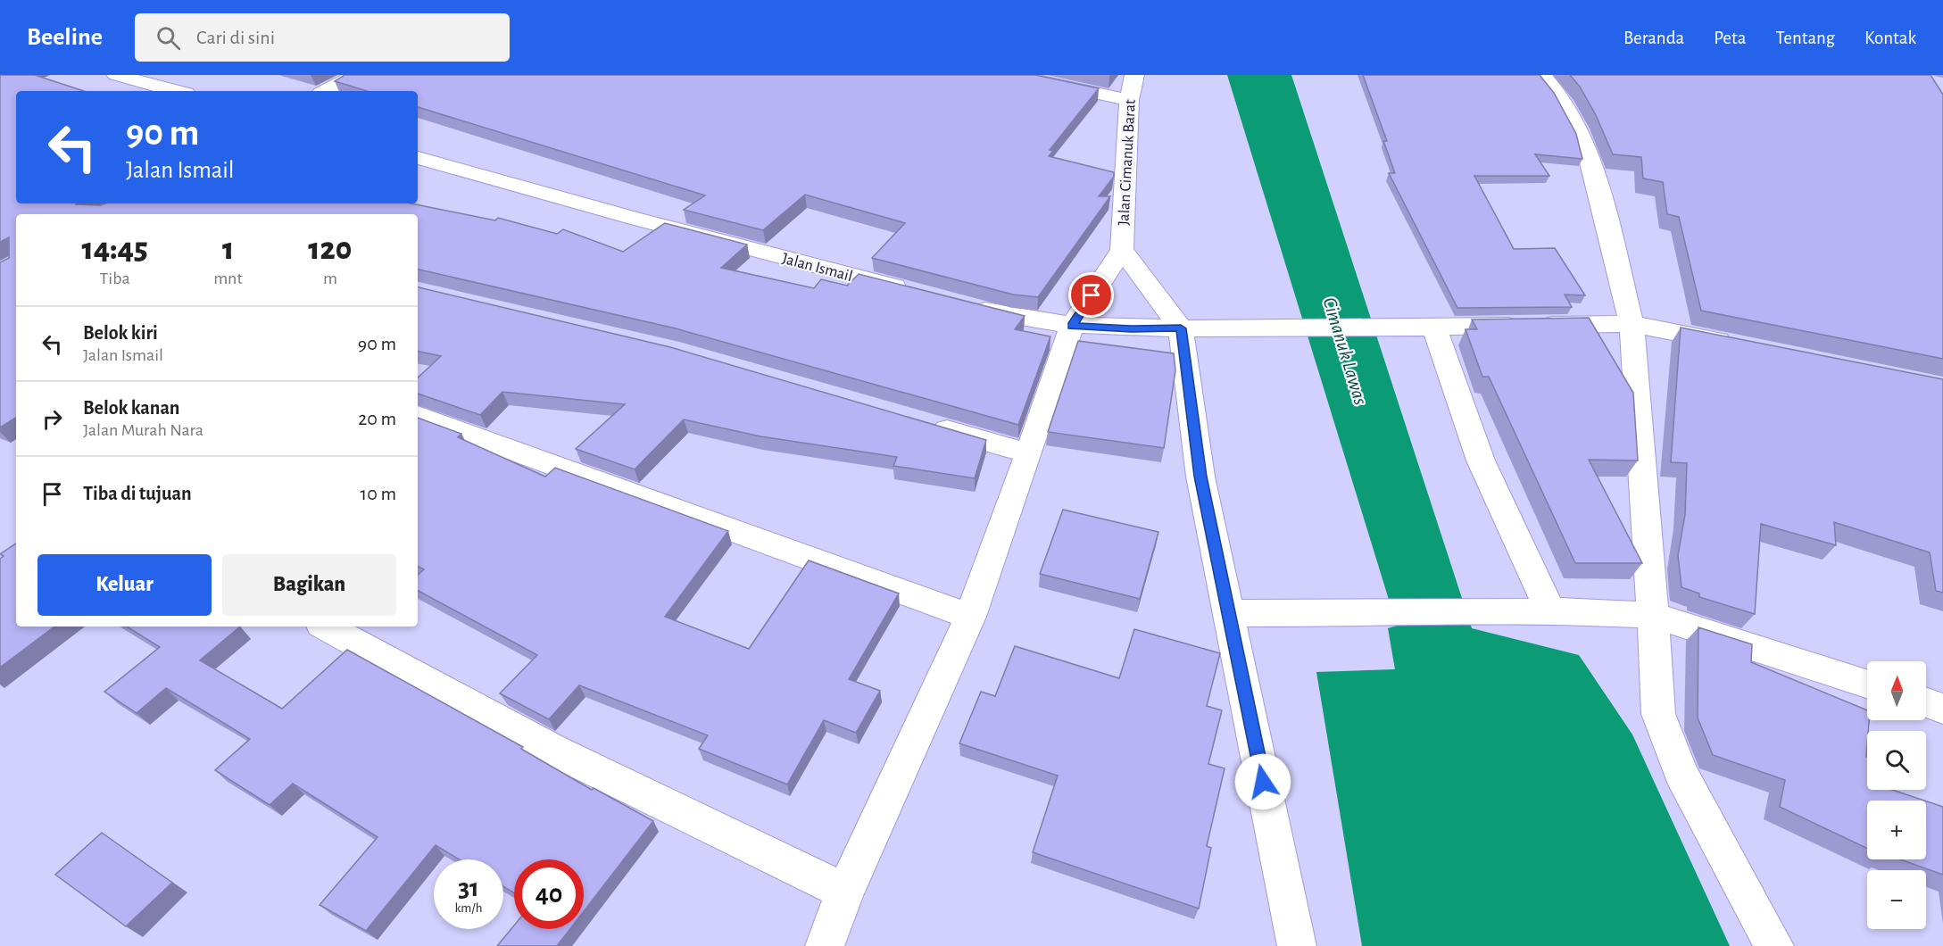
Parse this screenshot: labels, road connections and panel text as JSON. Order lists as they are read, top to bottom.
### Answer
{
  "streets": {
    "street": ["Jalan Cimanuk Barat", "Jalan Ismail"]
  },
  "water": ["Cimanuk Lawas"],
  "north": "top",
  "page": {
    "header": "Beeline",
    "search": "Cari di sini",
    "nav": [
      "Beranda",
      "Peta",
      "Tentang",
      "Kontak"
    ],
    "turn": ["90 m", "Jalan Ismail"],
    "eta": [
      "14:45",
      "Tiba",
      "1",
      "mnt",
      "120",
      "m"
    ],
    "list": [
      {
        "name": "Belok kiri",
        "note": "Jalan Ismail",
        "value": "90 m"
      },
      {
        "name": "Belok kanan",
        "note": "Jalan Murah Nara",
        "value": "20 m"
      },
      {
        "name": "Tiba di tujuan",
        "value": "10 m"
      }
    ],
    "buttons": ["Keluar", "Bagikan"],
    "map_buttons": ["+", "−"],
    "speed": "31 km/h",
    "limit": "40"
  }
}
